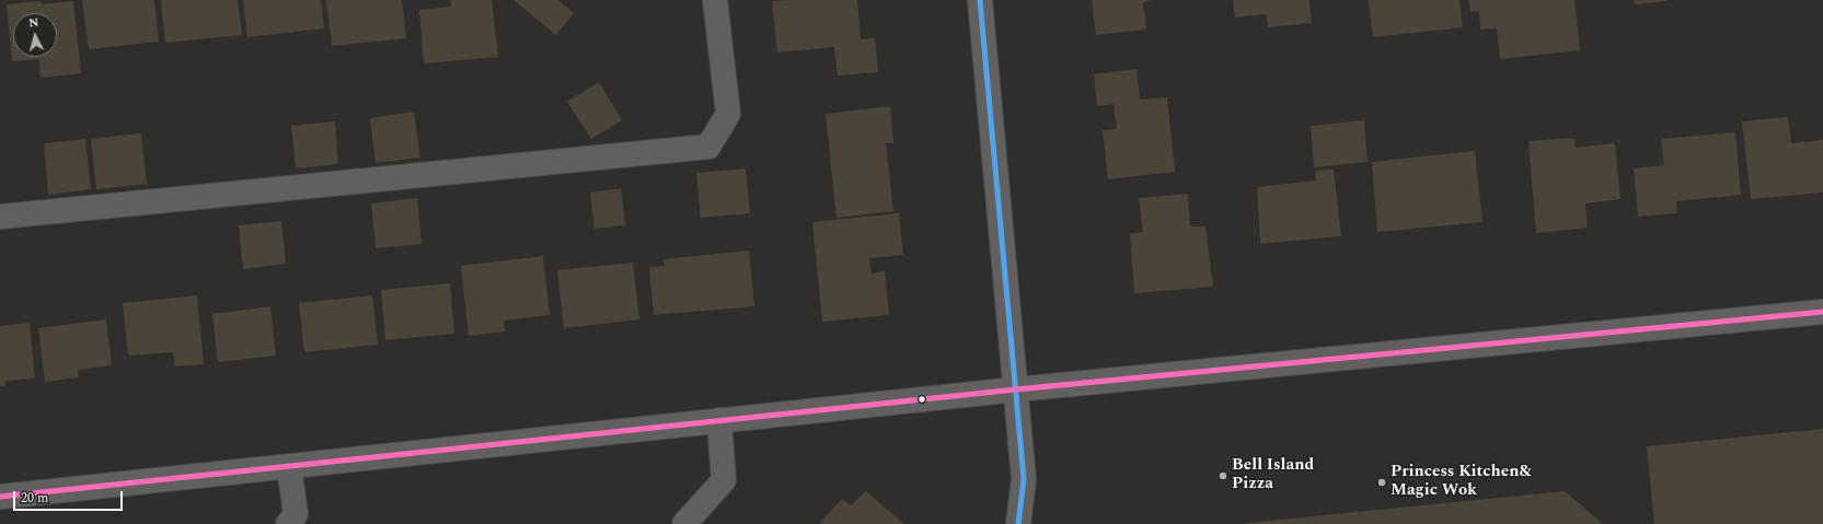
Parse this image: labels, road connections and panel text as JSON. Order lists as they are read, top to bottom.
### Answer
{
  "places": ["Bell Island Pizza", "Princess Kitchen& Magic Wok"],
  "scale_bar": "20 m",
  "north": "top"
}
